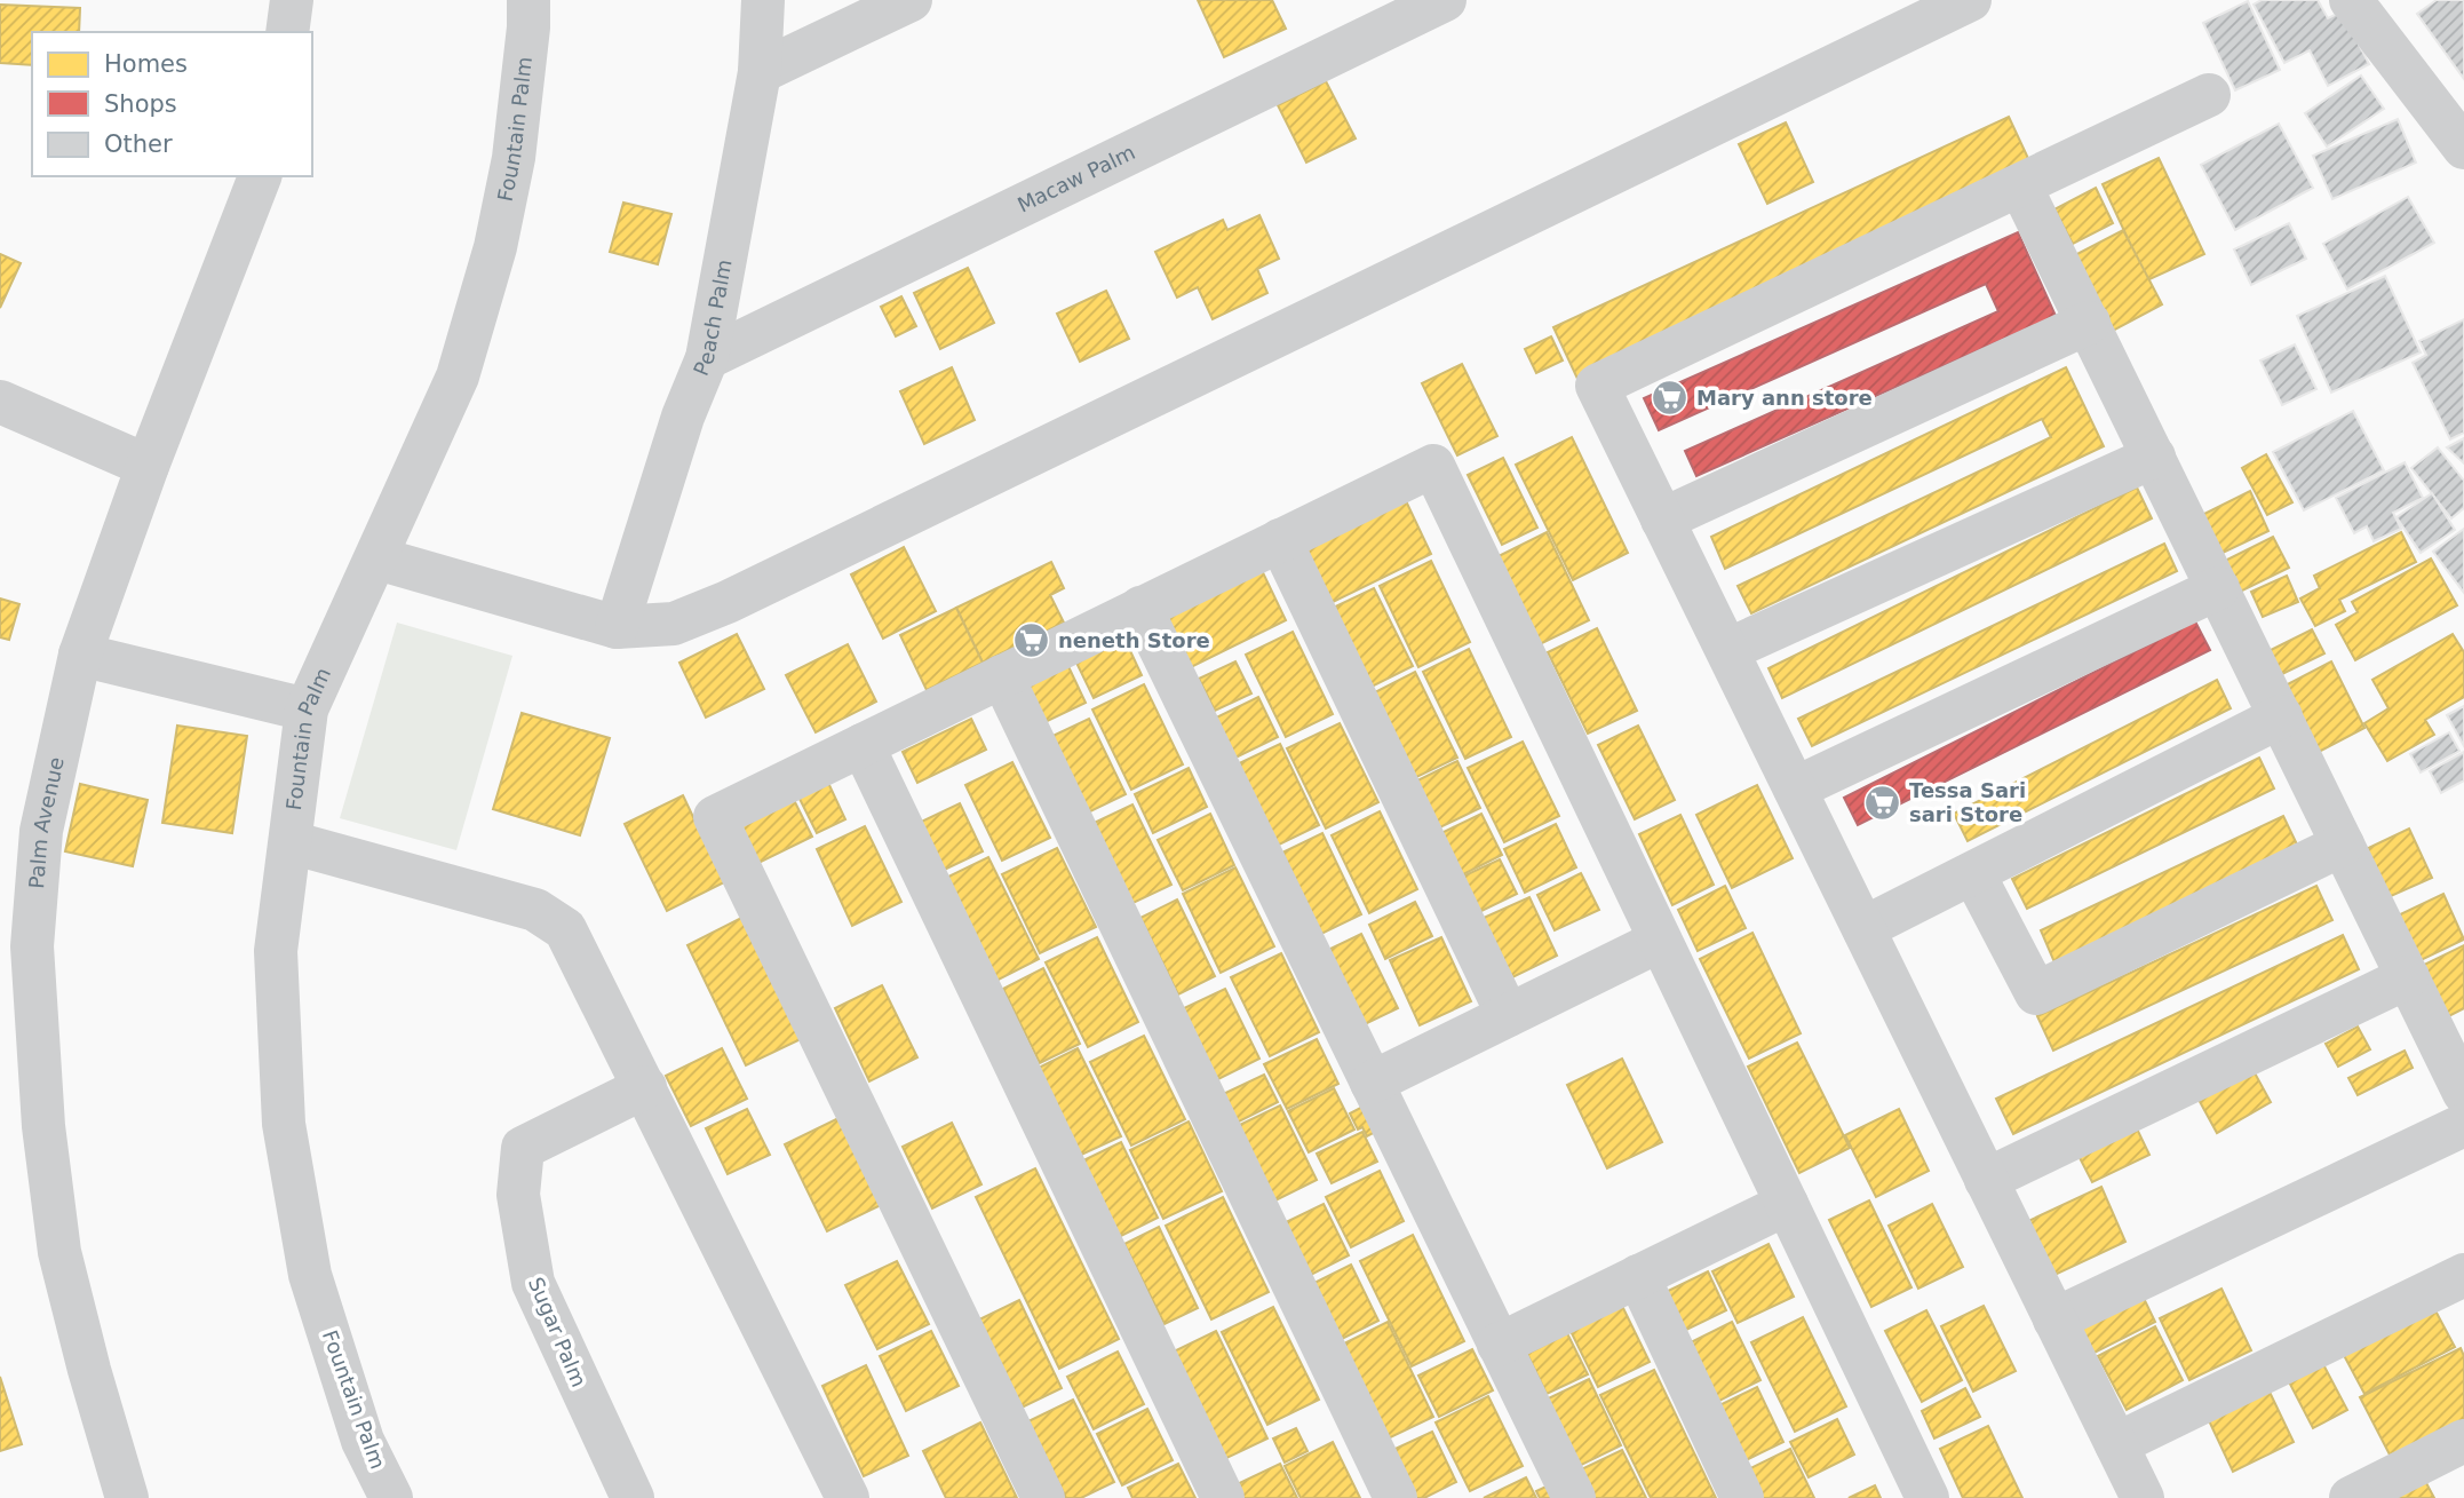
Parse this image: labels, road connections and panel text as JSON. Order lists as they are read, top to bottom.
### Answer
{
  "streets": {
    "street": [
      "Fountain Palm",
      "Macaw Palm",
      "Peach Palm",
      "Palm Avenue",
      "Sugar Palm"
    ]
  },
  "crossings": [
    ["Macaw Palm", "Peach Palm"]
  ],
  "places": {
    "supermarket": ["Mary ann store", "neneth Store", "Tessa Sari sari Store"]
  },
  "legend": ["Homes", "Shops", "Other"]
}
